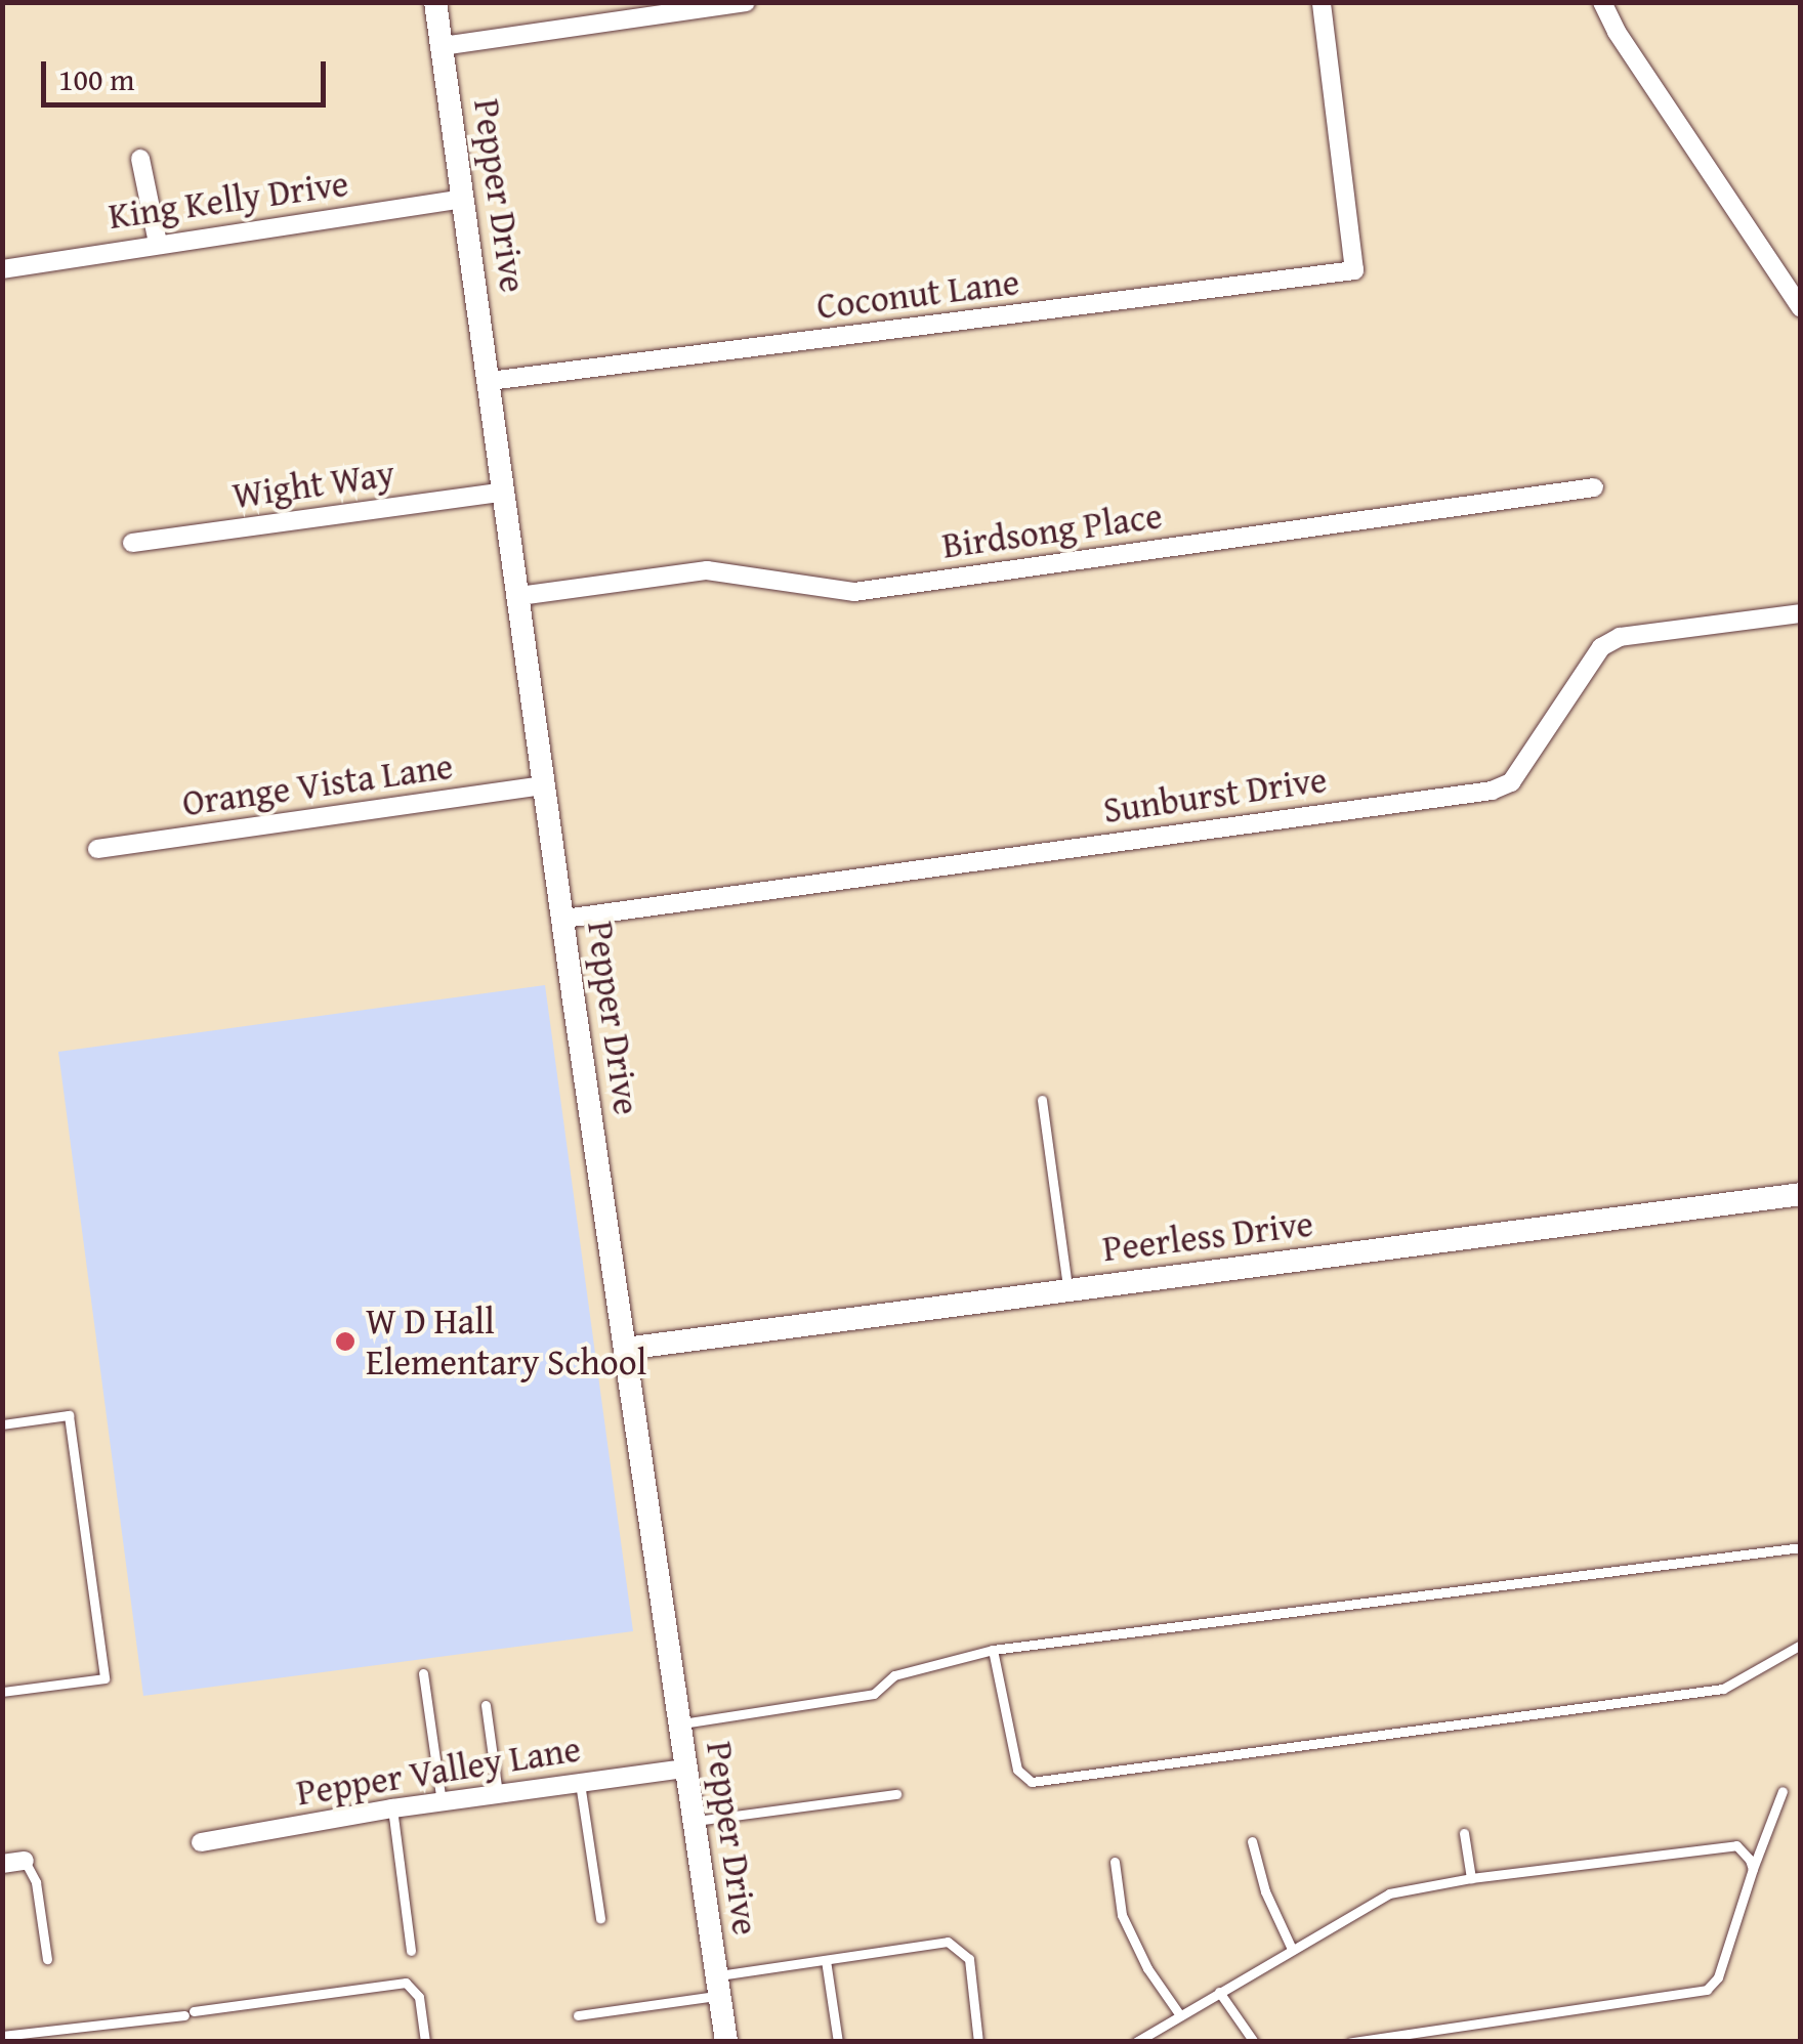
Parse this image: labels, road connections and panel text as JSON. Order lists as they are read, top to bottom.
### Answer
{
  "streets": {
    "street": [
      "Pepper Drive",
      "King Kelly Drive",
      "Coconut Lane",
      "Wight Way",
      "Birdsong Place",
      "Orange Vista Lane",
      "Sunburst Drive",
      "Peerless Drive",
      "Pepper Valley Lane"
    ]
  },
  "crossings": [
    ["Pepper Drive", "King Kelly Drive"],
    ["Pepper Drive", "Coconut Lane"],
    ["Pepper Drive", "Wight Way"],
    ["Pepper Drive", "Birdsong Place"],
    ["Pepper Drive", "Orange Vista Lane"],
    ["Pepper Drive", "Sunburst Drive"],
    ["Pepper Drive", "Peerless Drive"],
    ["Pepper Drive", "Pepper Valley Lane"]
  ],
  "places": ["W D Hall Elementary School"],
  "scale_bar": "100 m"
}
